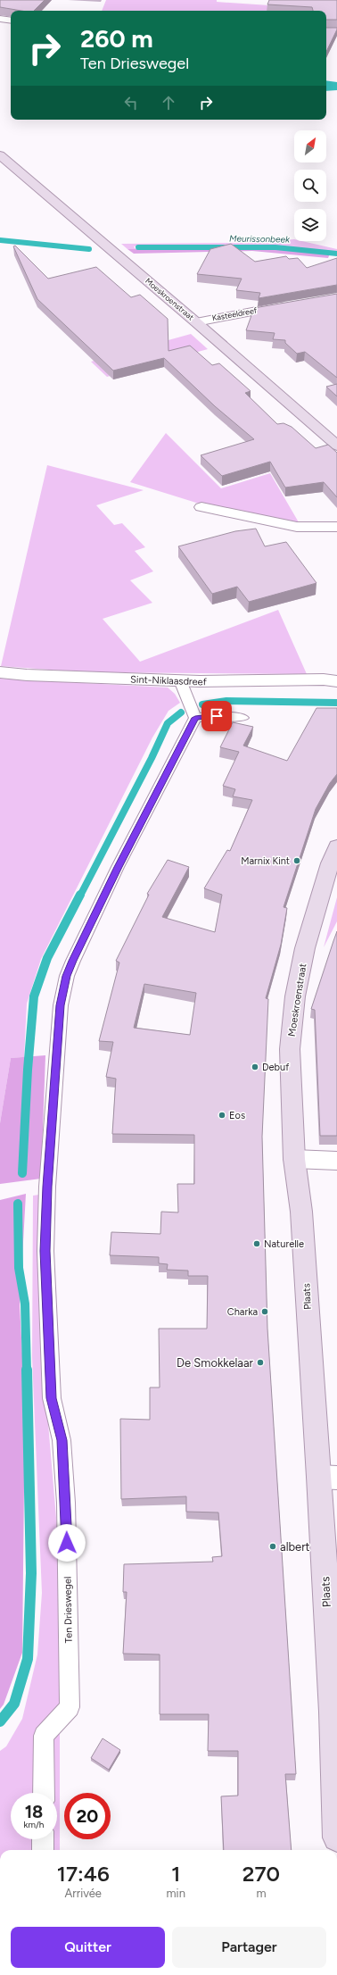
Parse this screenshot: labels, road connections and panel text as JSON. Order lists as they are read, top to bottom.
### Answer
{
  "streets": {
    "main road": ["Moeskroenstraat", "Plaats"],
    "street": ["Kasteeldreef", "Sint-Niklaasdreef"],
    "lane": ["Ten Drieswegel"]
  },
  "crossings": [
    ["Moeskroenstraat", "Kasteeldreef"],
    ["Moeskroenstraat", "Plaats"]
  ],
  "water": ["Meurissonbeek"],
  "places": [
    "Marnix Kint",
    "Debuf",
    "Eos",
    "Naturelle",
    "Charka",
    "De Smokkelaar",
    "albert"
  ],
  "north": "top right",
  "page": {
    "turn": ["260 m", "Ten Drieswegel"],
    "speed": "18 km/h",
    "limit": "20",
    "eta": [
      "17:46",
      "Arrivée",
      "1",
      "min",
      "270",
      "m"
    ],
    "buttons": ["Quitter", "Partager"]
  }
}
